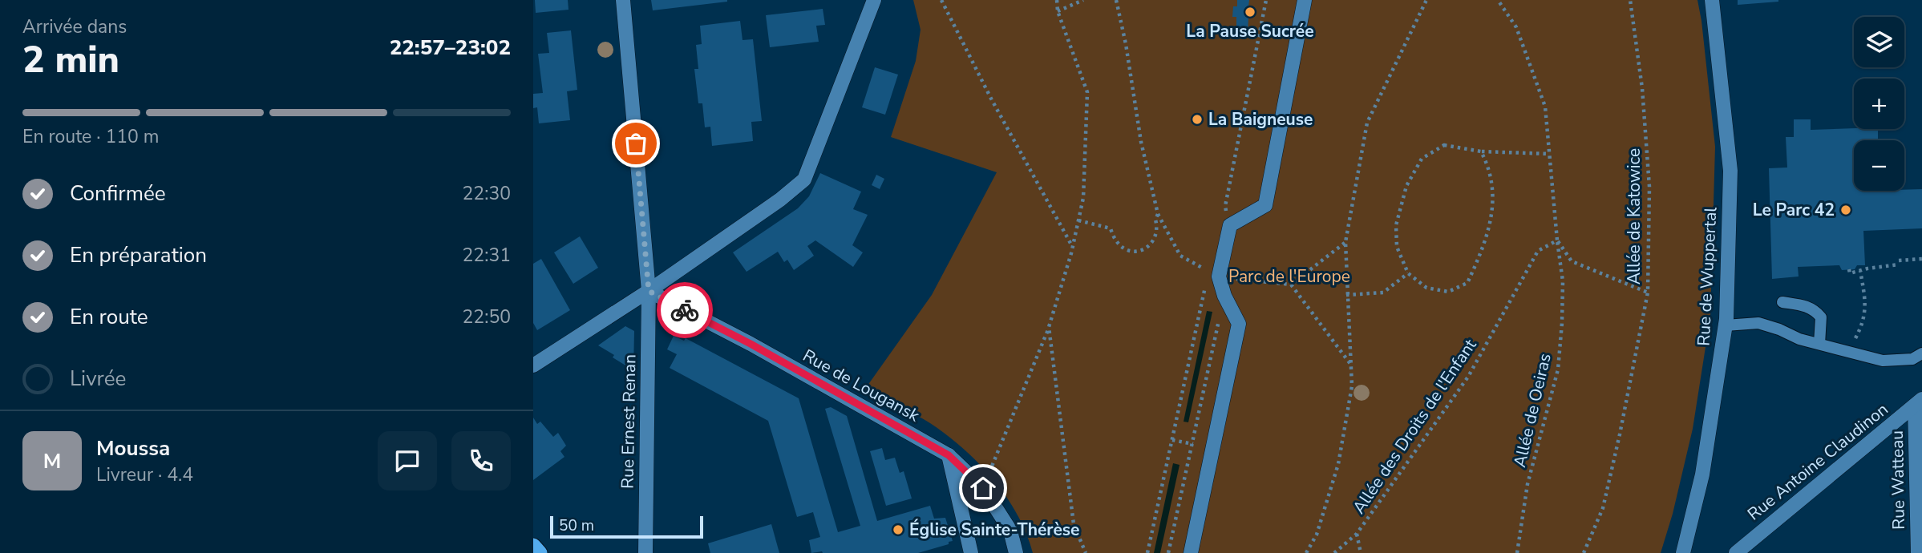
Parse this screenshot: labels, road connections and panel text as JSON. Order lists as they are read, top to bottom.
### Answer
{
  "streets": {
    "street": [
      "Rue de Wuppertal",
      "Rue de Lougansk",
      "Rue Ernest Renan",
      "Rue Antoine Claudinon",
      "Rue Watteau"
    ],
    "path": ["Allée de Katowice", "Allée de Oeiras", "Allée des Droits de l'Enfant"]
  },
  "crossings": [
    ["Allée de Katowice", "Allée de Oeiras"],
    ["Allée de Katowice", "Allée des Droits de l'Enfant"],
    ["Rue de Lougansk", "Rue Ernest Renan"],
    ["Allée de Oeiras", "Allée des Droits de l'Enfant"],
    ["Rue Antoine Claudinon", "Rue Watteau"]
  ],
  "parks": ["Parc de l'Europe"],
  "places": [
    "La Pause Sucrée",
    "La Baigneuse",
    "Le Parc 42",
    "Église Sainte-Thérèse"
  ],
  "scale_bar": "50 m",
  "page": {
    "heading": ["2 min", "Arrivée dans", "22:57–23:02"],
    "panel": ["Moussa", "Livreur · 4.4"],
    "map_buttons": ["+", "−"],
    "bar": "En route · 110 m",
    "list": [
      ["Confirmée", "22:30"],
      ["En préparation", "22:31"],
      ["En route", "22:50"],
      "Livrée"
    ],
    "round": "M",
    "scale": "50 m"
  }
}
